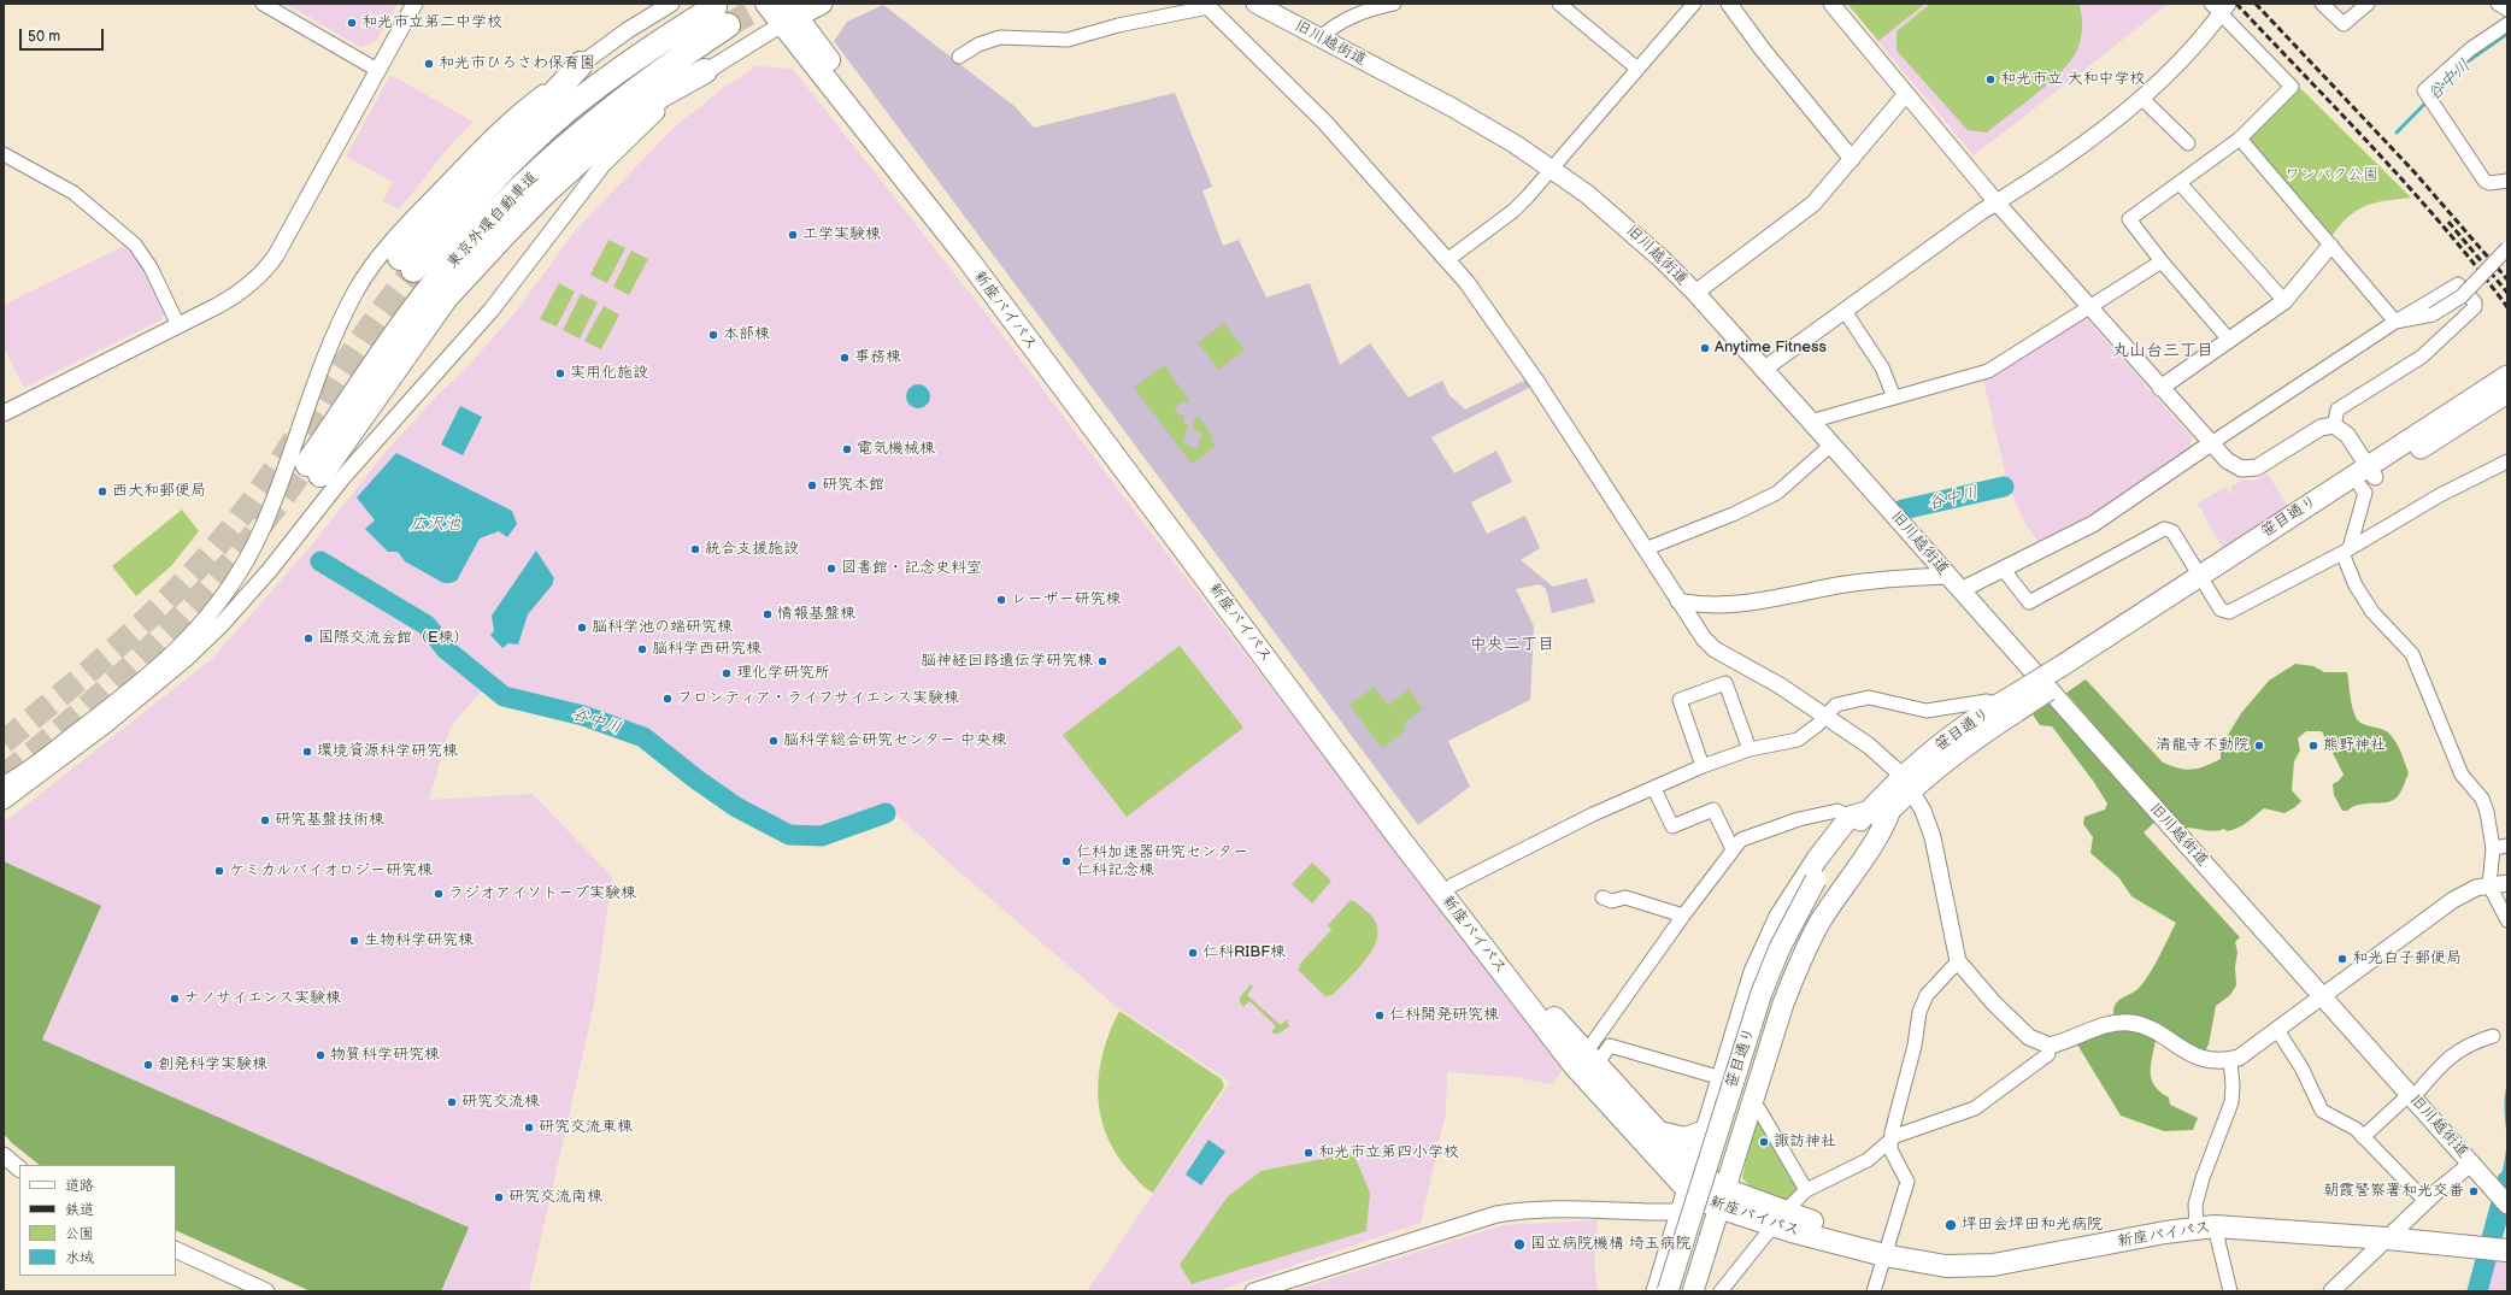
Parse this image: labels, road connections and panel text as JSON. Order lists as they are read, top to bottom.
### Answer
{
  "streets": {
    "highway": ["東京外環自動車道", "新座バイパス"],
    "main road": ["旧川越街道", "笹目通り"]
  },
  "districts": ["丸山台三丁目", "中央二丁目"],
  "water": ["谷中川", "広沢池"],
  "parks": ["ワンパク公園"],
  "places": [
    "和光市立第二中学校",
    "和光市ひろさわ保育園",
    "和光市立 大和中学校",
    "工学実験棟",
    "本部棟",
    "Anytime Fitness",
    "事務棟",
    "実用化施設",
    "電気機械棟",
    "研究本館",
    "西大和郵便局",
    "統合支援施設",
    "図書館・記念史料室",
    "レーザー研究棟",
    "情報基盤棟",
    "脳科学池の端研究棟",
    "国際交流会館（E棟）",
    "脳科学西研究棟",
    "脳神経回路遺伝学研究棟",
    "理化学研究所",
    "フロンティア・ライフサイエンス実験棟",
    "脳科学総合研究センター 中央棟",
    "清龍寺不動院",
    "熊野神社",
    "環境資源科学研究棟",
    "研究基盤技術棟",
    "仁科加速器研究センター 仁科記念棟",
    "ケミカルバイオロジー研究棟",
    "ラジオアイソトープ実験棟",
    "生物科学研究棟",
    "仁科RIBF棟",
    "和光白子郵便局",
    "ナノサイエンス実験棟",
    "仁科開発研究棟",
    "物質科学研究棟",
    "創発科学実験棟",
    "研究交流棟",
    "研究交流東棟",
    "諏訪神社",
    "和光市立第四小学校",
    "朝霞警察署和光交番",
    "研究交流南棟",
    "坪田会坪田和光病院",
    "国立病院機構 埼玉病院"
  ],
  "legend": [
    "道路",
    "鉄道",
    "公園",
    "水域"
  ],
  "scale_bar": "50 m"
}
